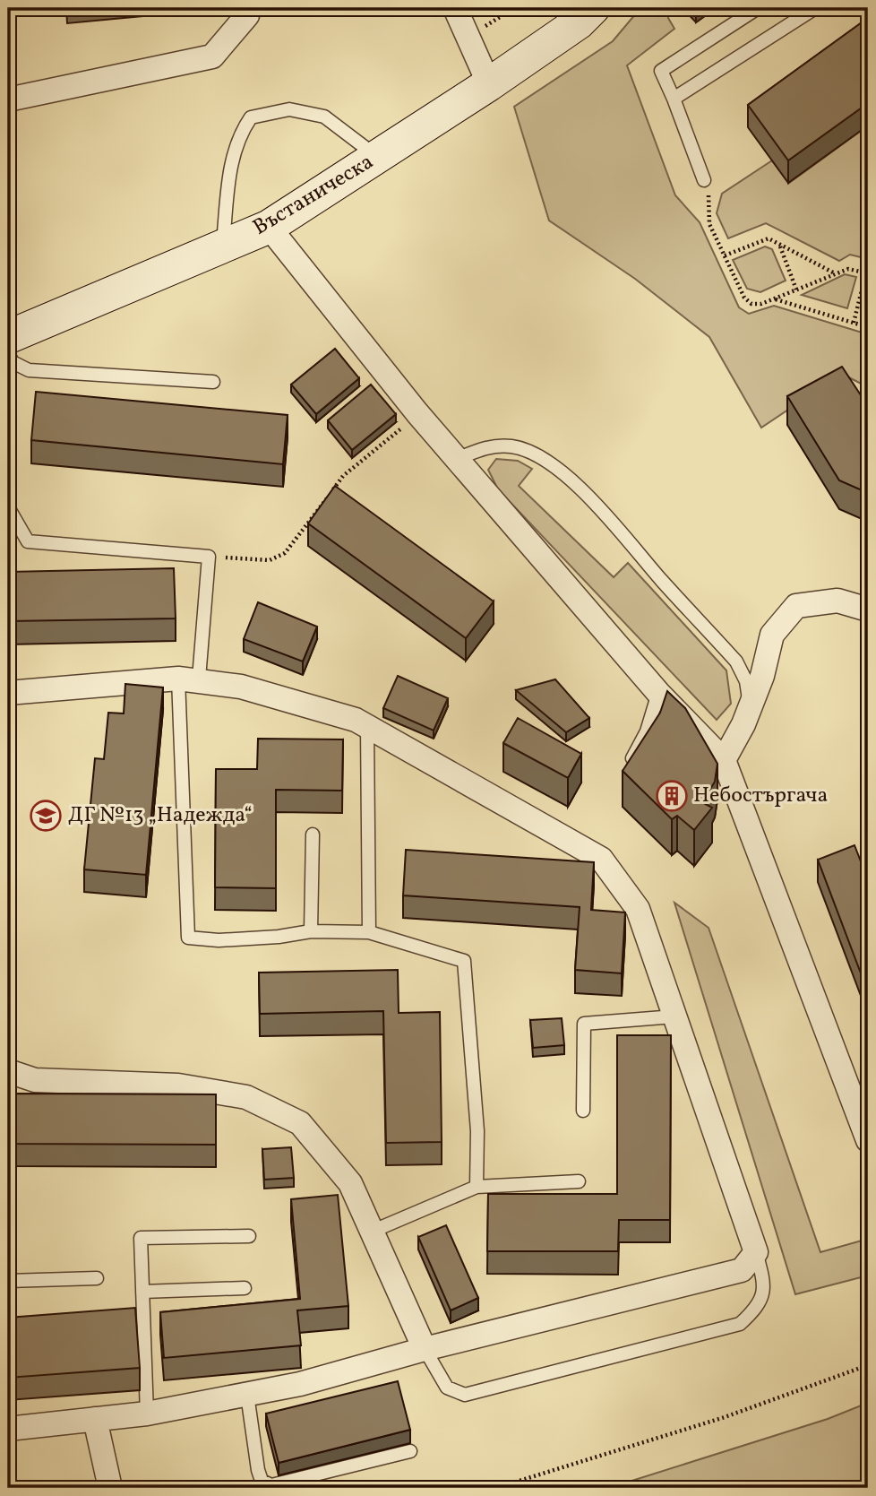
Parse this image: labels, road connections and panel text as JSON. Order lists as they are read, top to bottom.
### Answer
{
  "streets": {
    "main road": ["Въстаническа"]
  },
  "places": {
    "building": ["Небостъргача"],
    "school or university": ["ДГ №13 „Надежда“"]
  }
}
